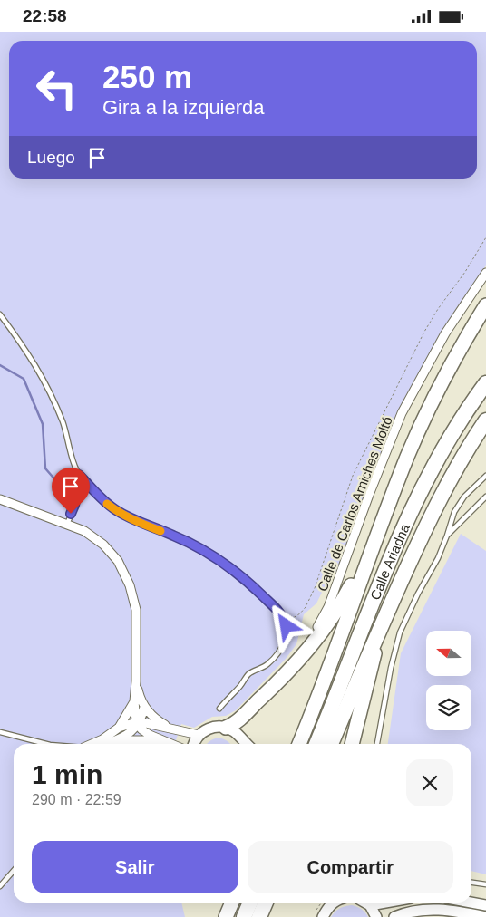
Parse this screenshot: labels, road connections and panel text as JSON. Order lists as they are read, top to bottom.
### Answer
{
  "streets": {
    "highway": ["Calle Ariadna"],
    "street": ["Calle de Carlos Arniches Moltó"]
  },
  "north": "left",
  "page": {
    "status": "22:58",
    "turn": ["250 m", "Gira a la izquierda"],
    "then": "Luego",
    "heading": ["1 min", "290 m · 22:59"],
    "buttons": ["Salir", "Compartir"]
  }
}
